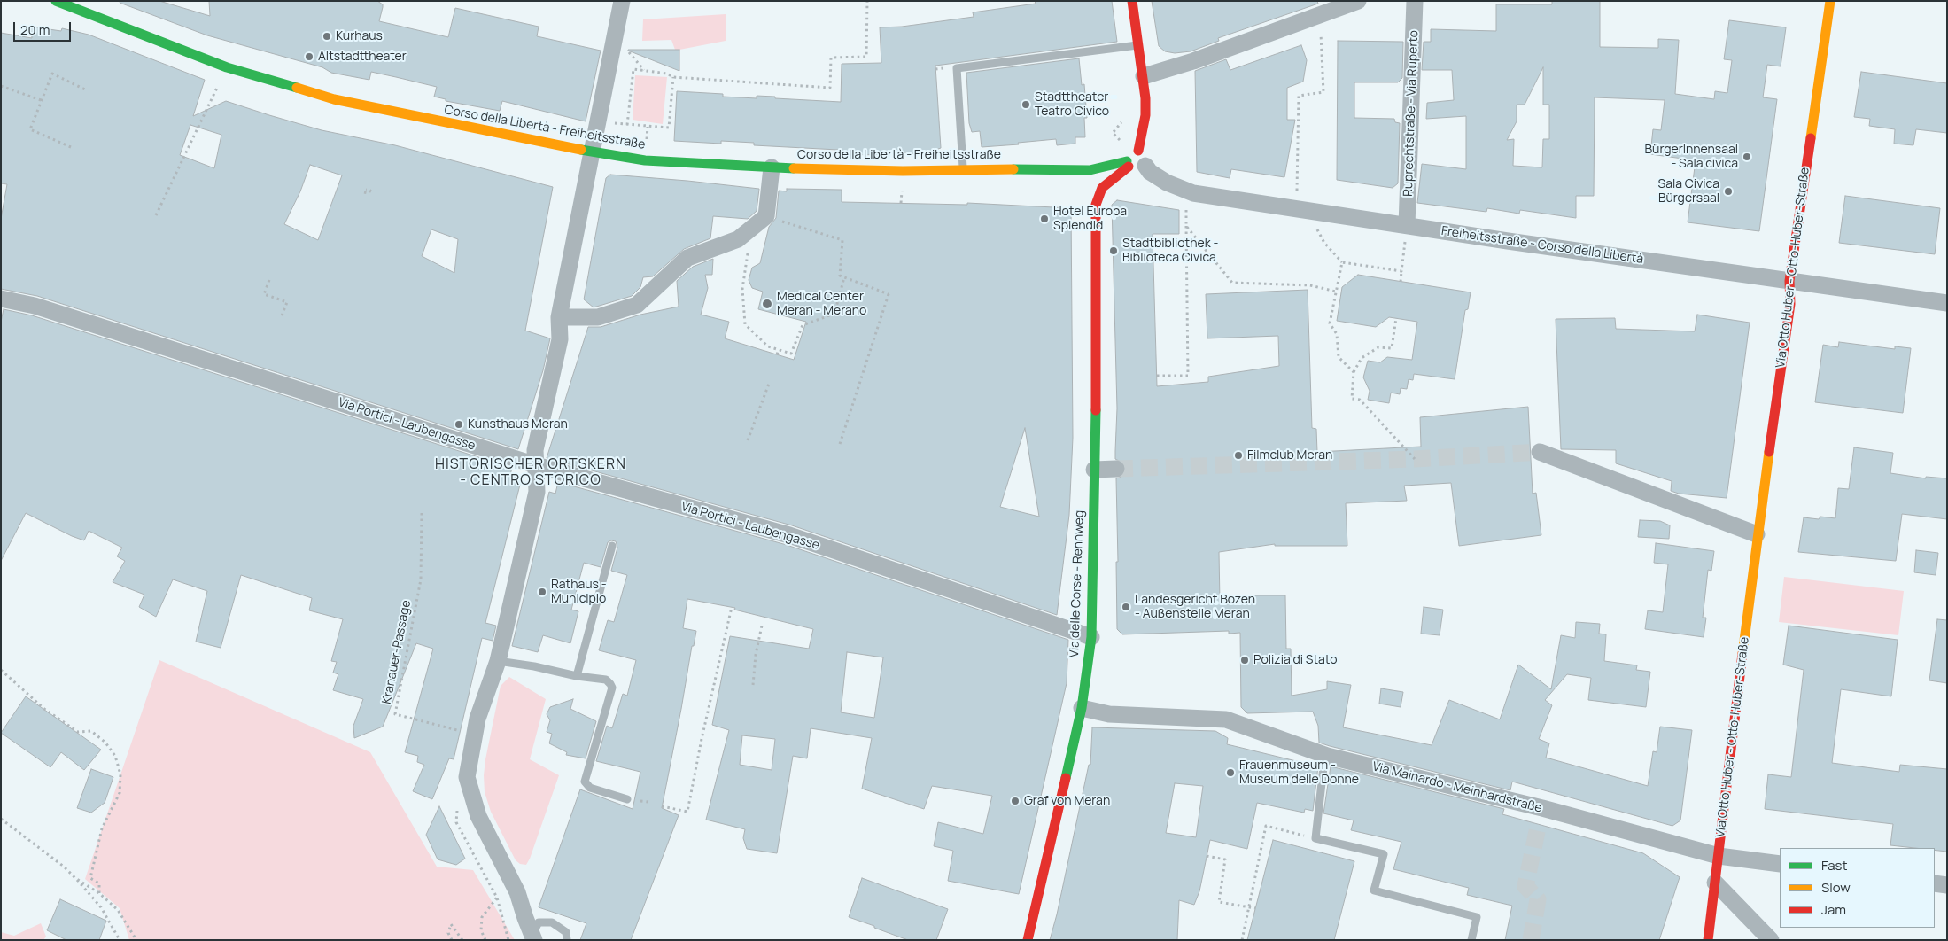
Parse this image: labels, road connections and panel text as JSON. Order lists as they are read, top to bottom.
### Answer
{
  "streets": {
    "street": [
      "Ruprechtstraße - Via Ruperto",
      "Corso della Libertà - Freiheitsstraße",
      "Freiheitsstraße - Corso della Libertà",
      "Via Otto Huber - Otto-Huber-Straße",
      "Via Portici - Laubengasse",
      "Via delle Corse - Rennweg",
      "Via Mainardo - Meinhardstraße"
    ],
    "path": ["Kranauer-Passage"]
  },
  "crossings": [
    ["Ruprechtstraße - Via Ruperto", "Freiheitsstraße - Corso della Libertà"],
    ["Corso della Libertà - Freiheitsstraße", "Freiheitsstraße - Corso della Libertà"],
    ["Corso della Libertà - Freiheitsstraße", "Via delle Corse - Rennweg"],
    ["Freiheitsstraße - Corso della Libertà", "Via Otto Huber - Otto-Huber-Straße"],
    ["Freiheitsstraße - Corso della Libertà", "Via delle Corse - Rennweg"],
    ["Via Otto Huber - Otto-Huber-Straße", "Via Mainardo - Meinhardstraße"],
    ["Via Portici - Laubengasse", "Via delle Corse - Rennweg"],
    ["Via delle Corse - Rennweg", "Via Mainardo - Meinhardstraße"]
  ],
  "districts": ["HISTORISCHER ORTSKERN - CENTRO STORICO"],
  "places": [
    "Kurhaus",
    "Altstadttheater",
    "Stadttheater - Teatro Civico",
    "BürgerInnensaal - Sala civica",
    "Sala Civica - Bürgersaal",
    "Hotel Europa Splendid",
    "Stadtbibliothek - Biblioteca Civica",
    "Medical Center Meran - Merano",
    "Kunsthaus Meran",
    "Filmclub Meran",
    "Rathaus - Municipio",
    "Landesgericht Bozen - Außenstelle Meran",
    "Polizia di Stato",
    "Frauenmuseum - Museum delle Donne",
    "Graf von Meran"
  ],
  "legend": ["Fast", "Slow", "Jam"],
  "scale_bar": "20 m"
}
